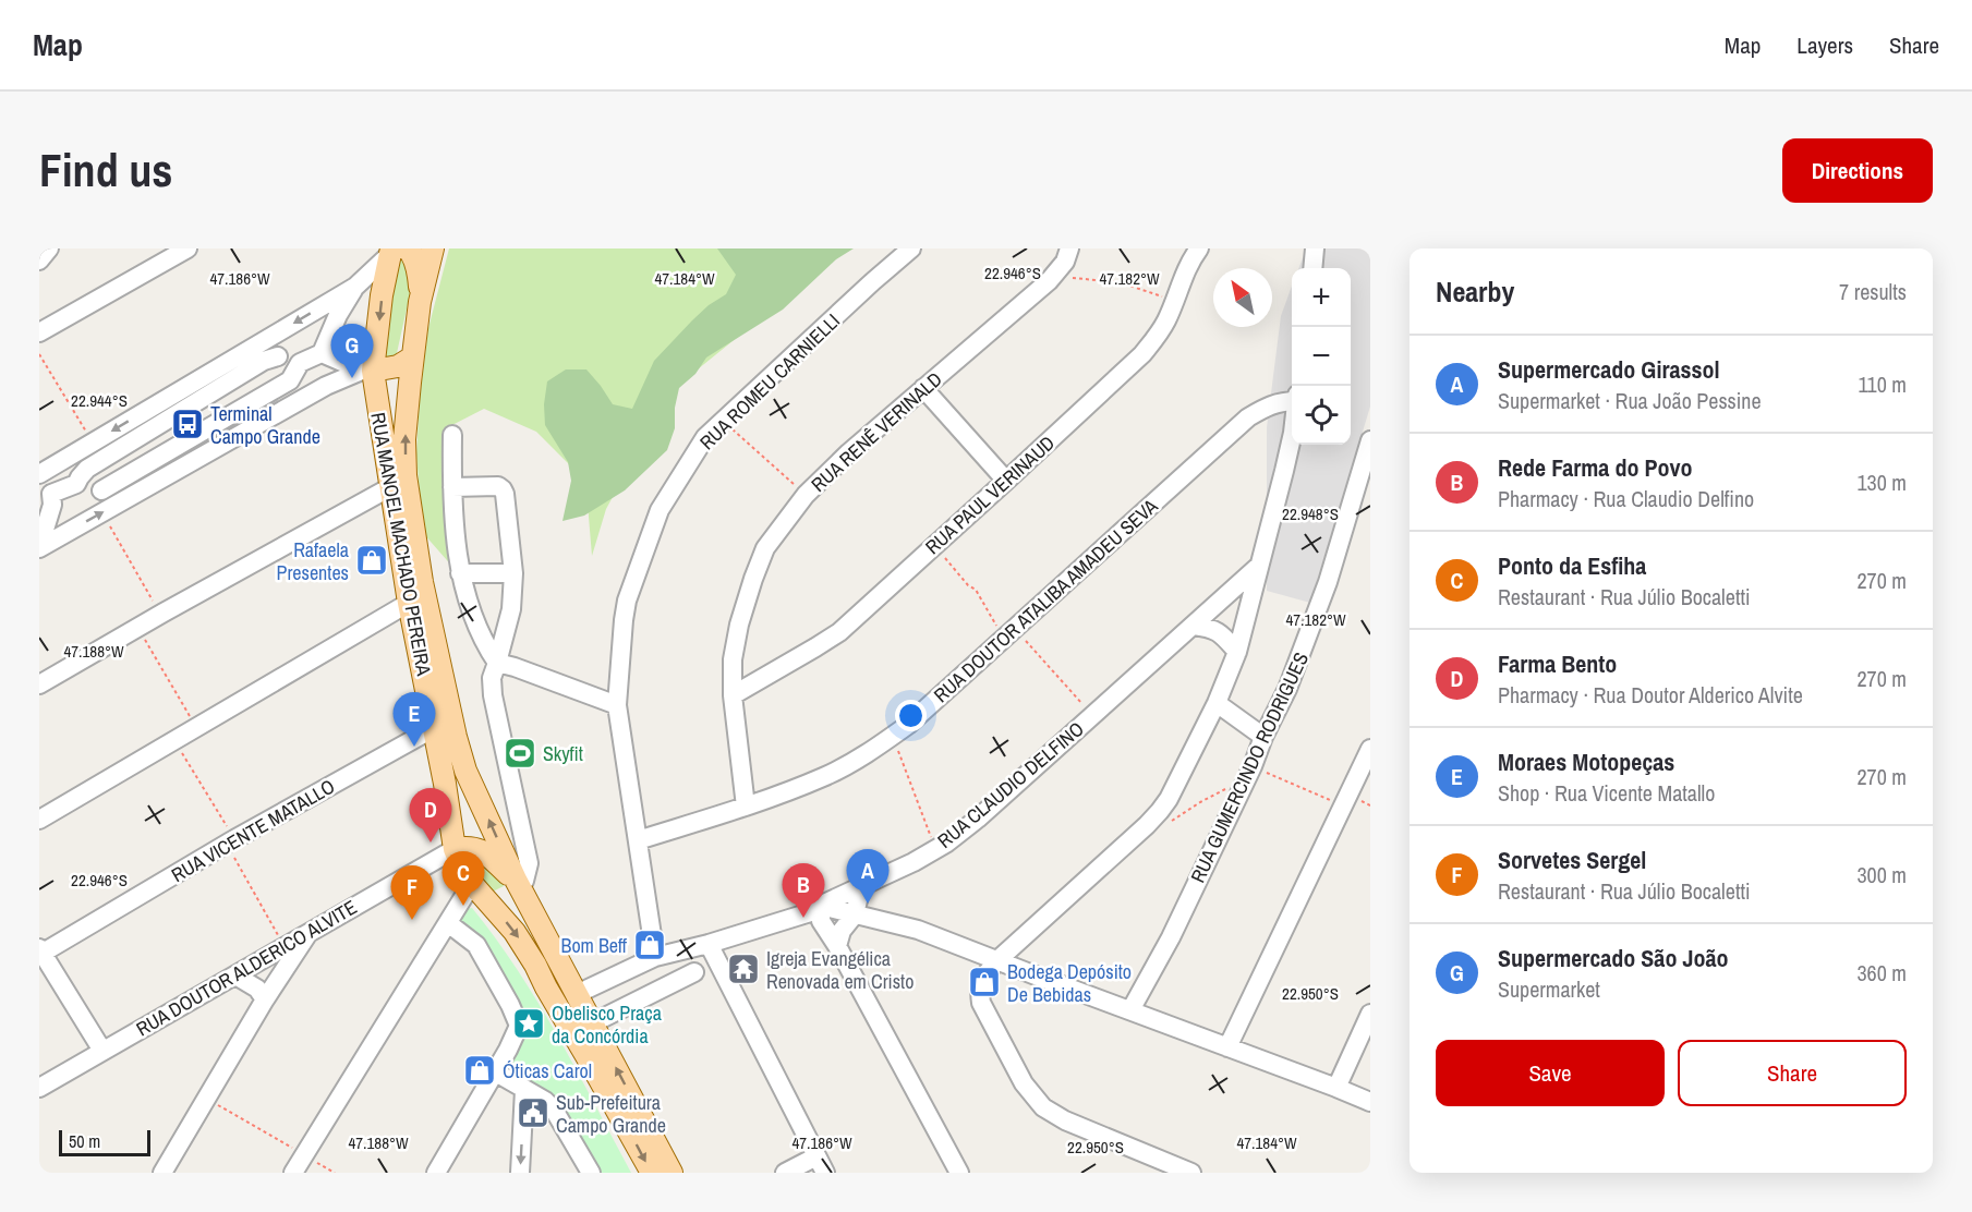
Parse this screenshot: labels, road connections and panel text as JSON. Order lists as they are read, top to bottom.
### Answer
{
  "streets": {
    "main road": ["RUA MANOEL MACHADO PEREIRA"],
    "street": [
      "RUA ROMEU CARNIELLI",
      "RUA RENÊ VERINALD",
      "RUA PAUL VERINAUD",
      "RUA DOUTOR ATALIBA AMADEU SEVA",
      "RUA GUMERCINDO RODRIGUES",
      "RUA CLAUDIO DELFINO",
      "RUA VICENTE MATALLO",
      "RUA DOUTOR ALDERICO ALVITE"
    ]
  },
  "crossings": [
    ["RUA ROMEU CARNIELLI", "RUA DOUTOR ATALIBA AMADEU SEVA"],
    ["RUA ROMEU CARNIELLI", "RUA CLAUDIO DELFINO"],
    ["RUA RENÊ VERINALD", "RUA PAUL VERINAUD"],
    ["RUA RENÊ VERINALD", "RUA DOUTOR ATALIBA AMADEU SEVA"],
    ["RUA MANOEL MACHADO PEREIRA", "RUA CLAUDIO DELFINO"],
    ["RUA MANOEL MACHADO PEREIRA", "RUA VICENTE MATALLO"],
    ["RUA MANOEL MACHADO PEREIRA", "RUA DOUTOR ALDERICO ALVITE"]
  ],
  "places": {
    "bus stop": ["Terminal Campo Grande"],
    "shop": [
      "Rafaela Presentes",
      "Bom Beff",
      "Bodega Depósito De Bebidas",
      "Óticas Carol"
    ],
    "sports": ["Skyfit"],
    "temple": ["Igreja Evangélica Renovada em Cristo"],
    "place": ["Obelisco Praça da Concórdia"],
    "public building": ["Sub-Prefeitura Campo Grande"]
  },
  "scale_bar": "50 m",
  "north": "top left",
  "page": {
    "header": "Map",
    "nav": ["Map", "Layers", "Share"],
    "buttons": [
      "Directions",
      ["Save", "Share"]
    ],
    "title": "Find us",
    "heading": ["Nearby", "7 results"],
    "map_buttons": ["+", "−"],
    "pins": [
      "G",
      "E",
      "D",
      "A",
      "C",
      "B",
      "F"
    ],
    "list": [
      {
        "mark": "A",
        "name": "Supermercado Girassol",
        "note": "Supermarket · Rua João Pessine",
        "value": "110 m"
      },
      {
        "mark": "B",
        "name": "Rede Farma do Povo",
        "note": "Pharmacy · Rua Claudio Delfino",
        "value": "130 m"
      },
      {
        "mark": "C",
        "name": "Ponto da Esfiha",
        "note": "Restaurant · Rua Júlio Bocaletti",
        "value": "270 m"
      },
      {
        "mark": "D",
        "name": "Farma Bento",
        "note": "Pharmacy · Rua Doutor Alderico Alvite",
        "value": "270 m"
      },
      {
        "mark": "E",
        "name": "Moraes Motopeças",
        "note": "Shop · Rua Vicente Matallo",
        "value": "270 m"
      },
      {
        "mark": "F",
        "name": "Sorvetes Sergel",
        "note": "Restaurant · Rua Júlio Bocaletti",
        "value": "300 m"
      },
      {
        "mark": "G",
        "name": "Supermercado São João",
        "note": "Supermarket",
        "value": "360 m"
      }
    ],
    "scale": "50 m"
  },
  "coordinates": [
    "22.946°S",
    "47.186°W",
    "47.184°W",
    "47.182°W",
    "22.944°S",
    "22.948°S",
    "47.188°W",
    "22.950°S"
  ]
}
